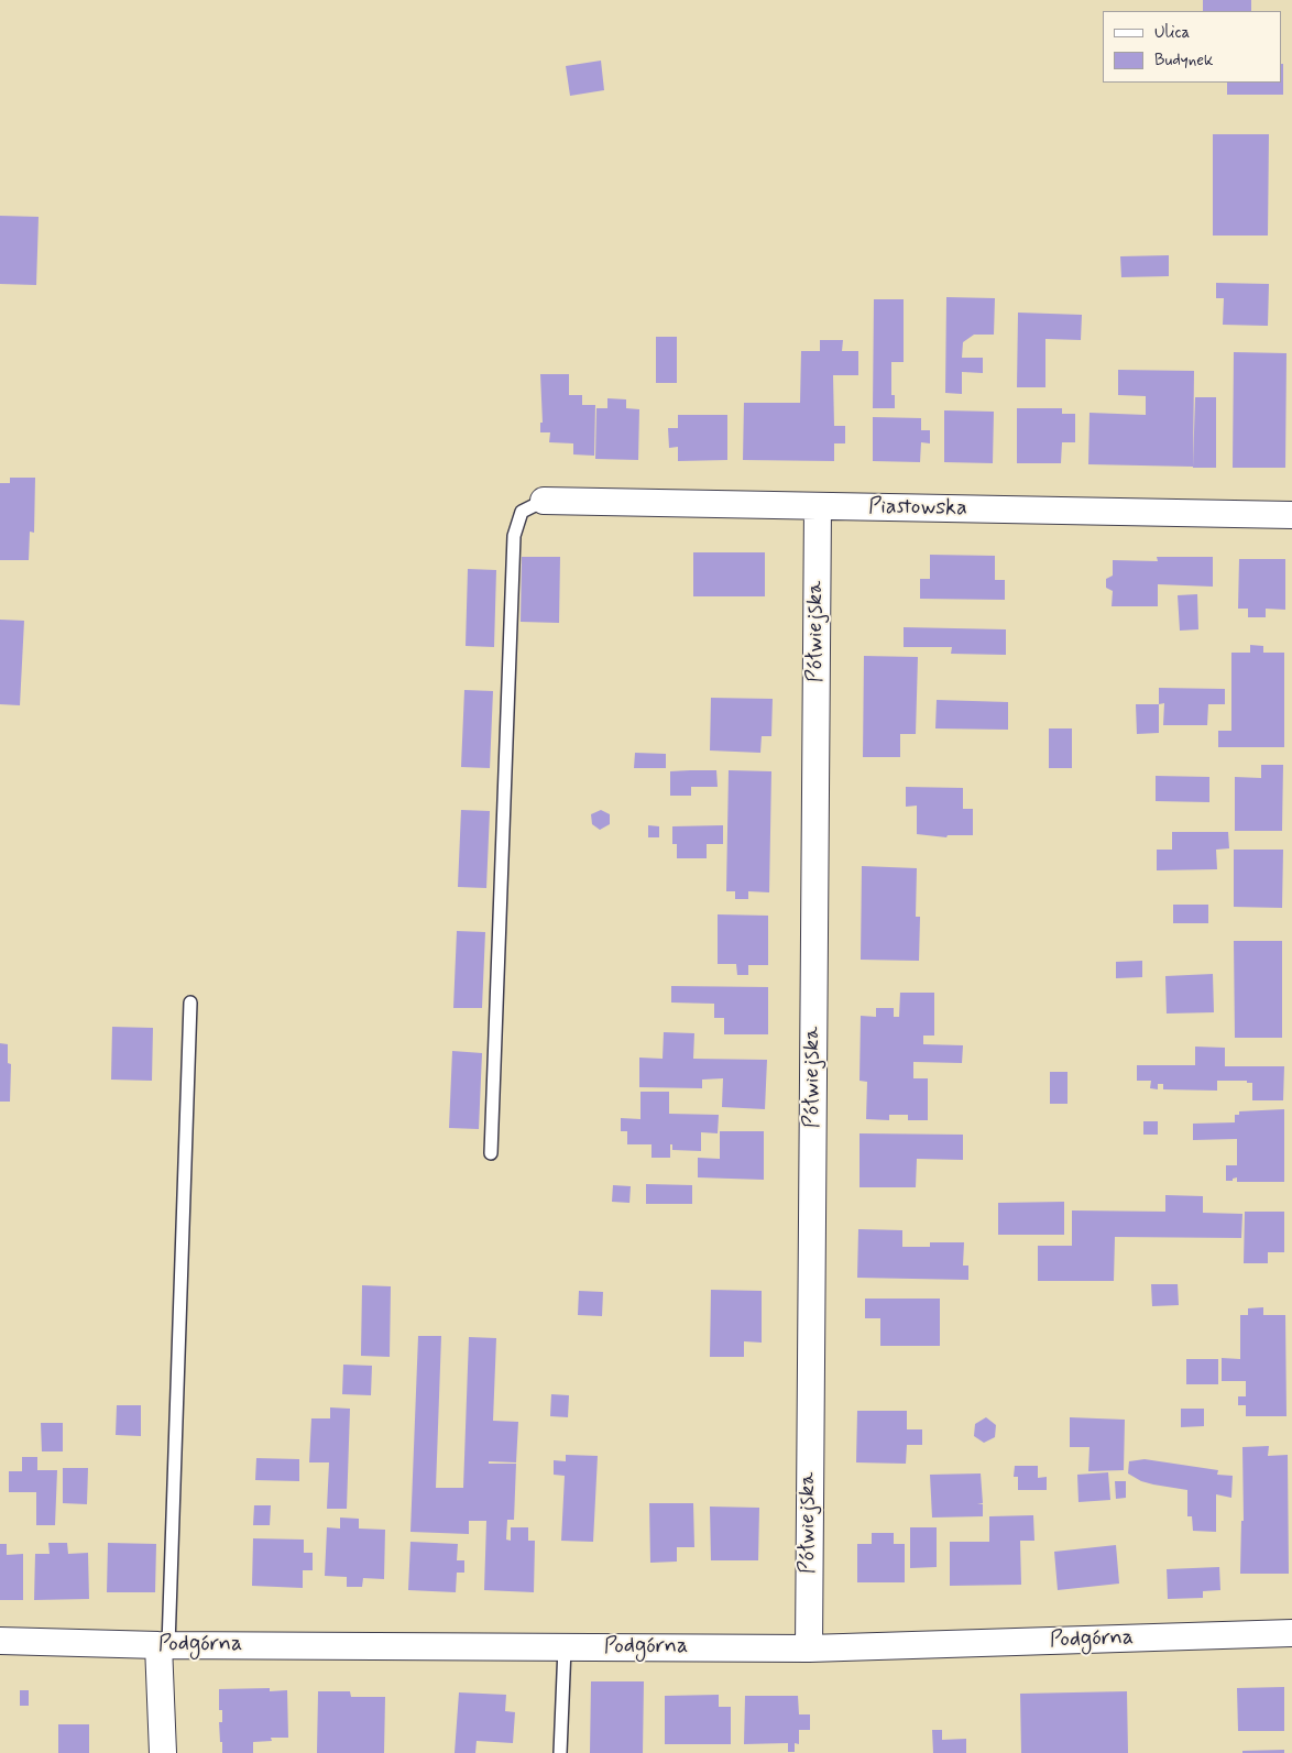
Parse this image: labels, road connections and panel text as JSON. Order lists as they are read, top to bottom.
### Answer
{
  "streets": {
    "street": ["Piastowska", "Półwiejska", "Podgórna"]
  },
  "crossings": [
    ["Piastowska", "Półwiejska"],
    ["Półwiejska", "Podgórna"]
  ],
  "legend": ["Ulica", "Budynek"]
}
